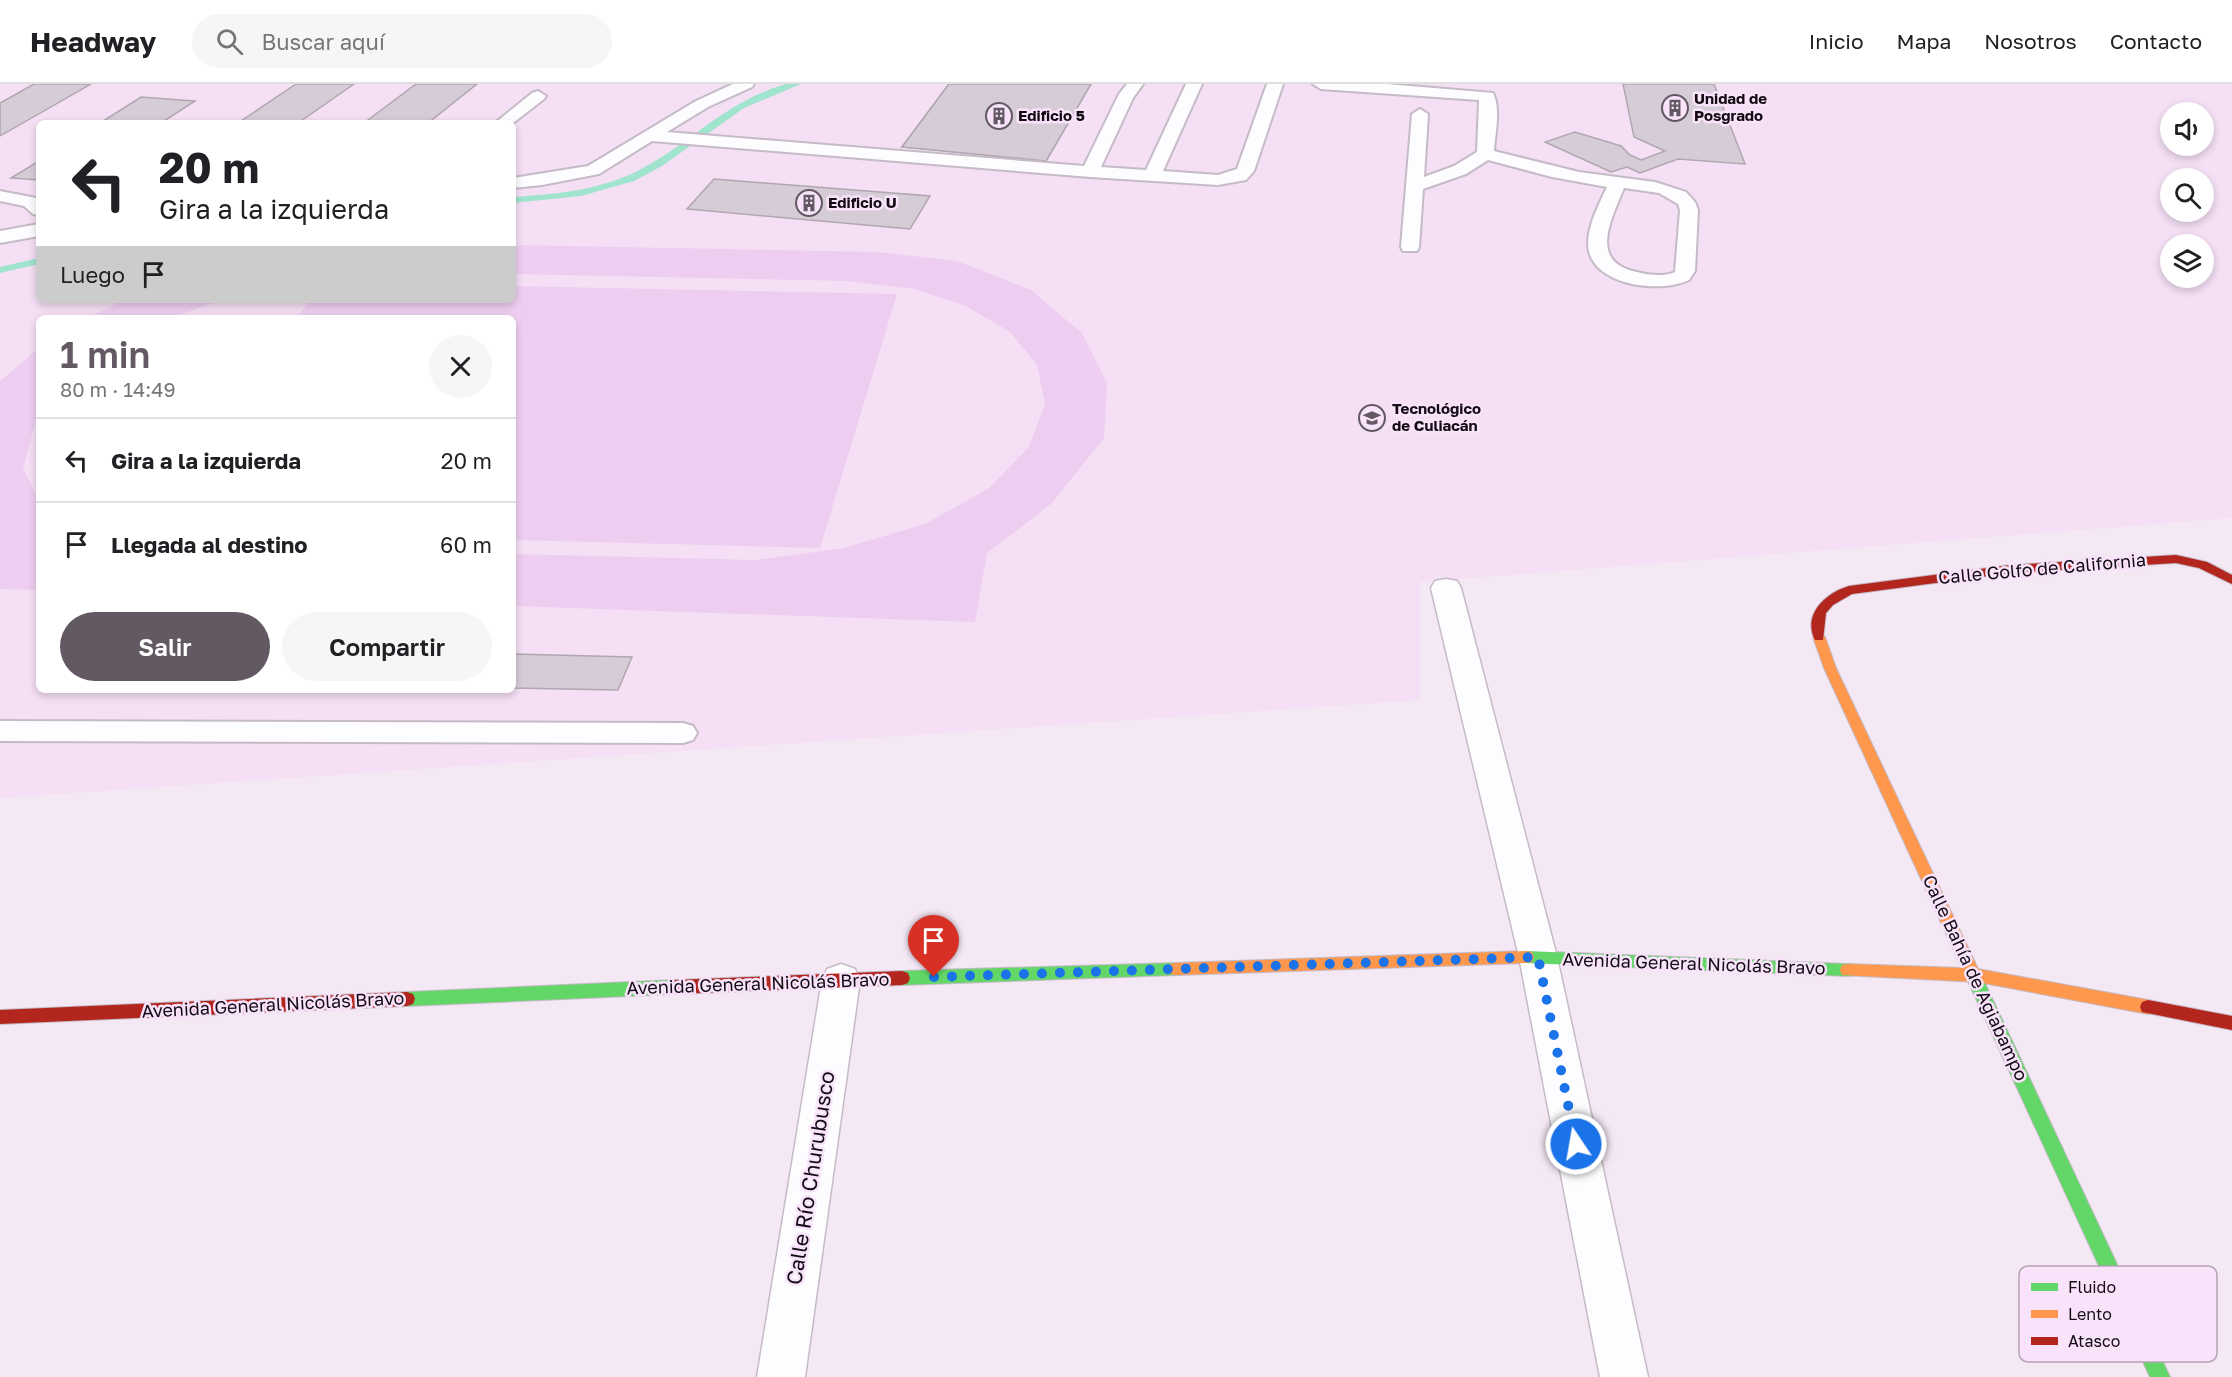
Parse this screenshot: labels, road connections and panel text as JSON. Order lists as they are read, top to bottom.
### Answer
{
  "streets": {
    "main road": ["Calle Golfo de California", "Avenida General Nicolás Bravo", "Calle Bahía de Agiabampo"],
    "street": ["Calle Río Churubusco"]
  },
  "crossings": [
    ["Calle Golfo de California", "Calle Bahía de Agiabampo"],
    ["Avenida General Nicolás Bravo", "Calle Bahía de Agiabampo"],
    ["Avenida General Nicolás Bravo", "Calle Río Churubusco"]
  ],
  "places": {
    "building": ["Unidad de Posgrado", "Edificio 5", "Edificio U"],
    "school or university": ["Tecnológico de Culiacán"]
  },
  "legend": ["Fluido", "Lento", "Atasco"],
  "page": {
    "header": "Headway",
    "search": "Buscar aquí",
    "nav": [
      "Inicio",
      "Mapa",
      "Nosotros",
      "Contacto"
    ],
    "turn": ["20 m", "Gira a la izquierda"],
    "then": "Luego",
    "heading": ["1 min", "80 m · 14:49"],
    "list": [
      {
        "name": "Gira a la izquierda",
        "value": "20 m"
      },
      {
        "name": "Llegada al destino",
        "value": "60 m"
      }
    ],
    "buttons": ["Salir", "Compartir"]
  }
}
